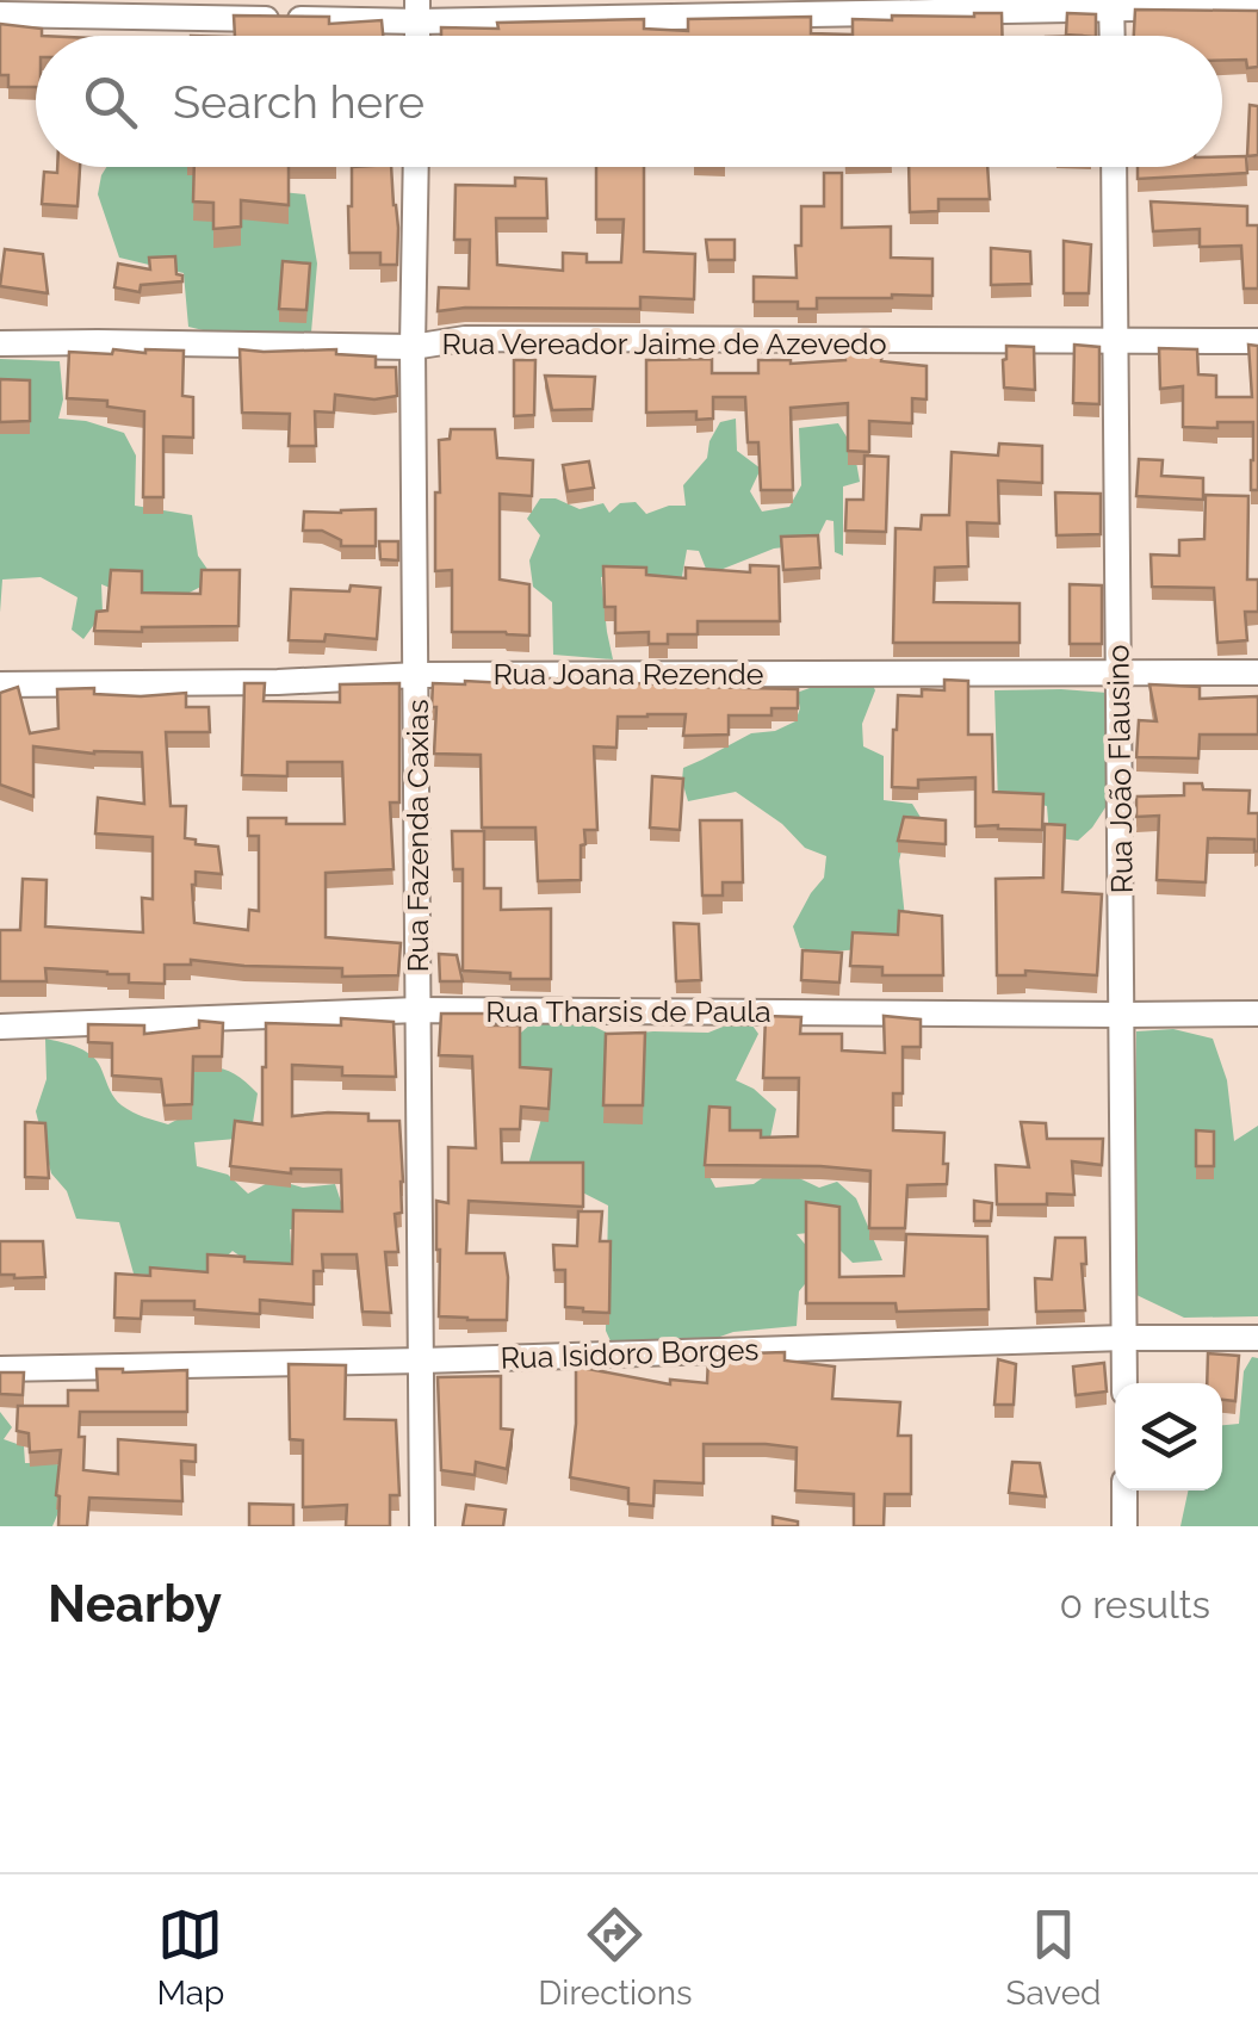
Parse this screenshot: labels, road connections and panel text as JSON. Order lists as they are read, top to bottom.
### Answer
{
  "streets": {
    "street": [
      "Rua Vereador Jaime de Azevedo",
      "Rua Joana Rezende",
      "Rua João Flausino",
      "Rua Fazenda Caxias",
      "Rua Tharsis de Paula",
      "Rua Isidoro Borges"
    ]
  },
  "crossings": [
    ["Rua Vereador Jaime de Azevedo", "Rua João Flausino"],
    ["Rua Vereador Jaime de Azevedo", "Rua Fazenda Caxias"],
    ["Rua Joana Rezende", "Rua João Flausino"],
    ["Rua Joana Rezende", "Rua Fazenda Caxias"],
    ["Rua João Flausino", "Rua Tharsis de Paula"],
    ["Rua João Flausino", "Rua Isidoro Borges"],
    ["Rua Fazenda Caxias", "Rua Tharsis de Paula"],
    ["Rua Fazenda Caxias", "Rua Isidoro Borges"]
  ],
  "page": {
    "search": "Search here",
    "heading": ["Nearby", "0 results"],
    "nav": ["Map", "Directions", "Saved"]
  }
}
